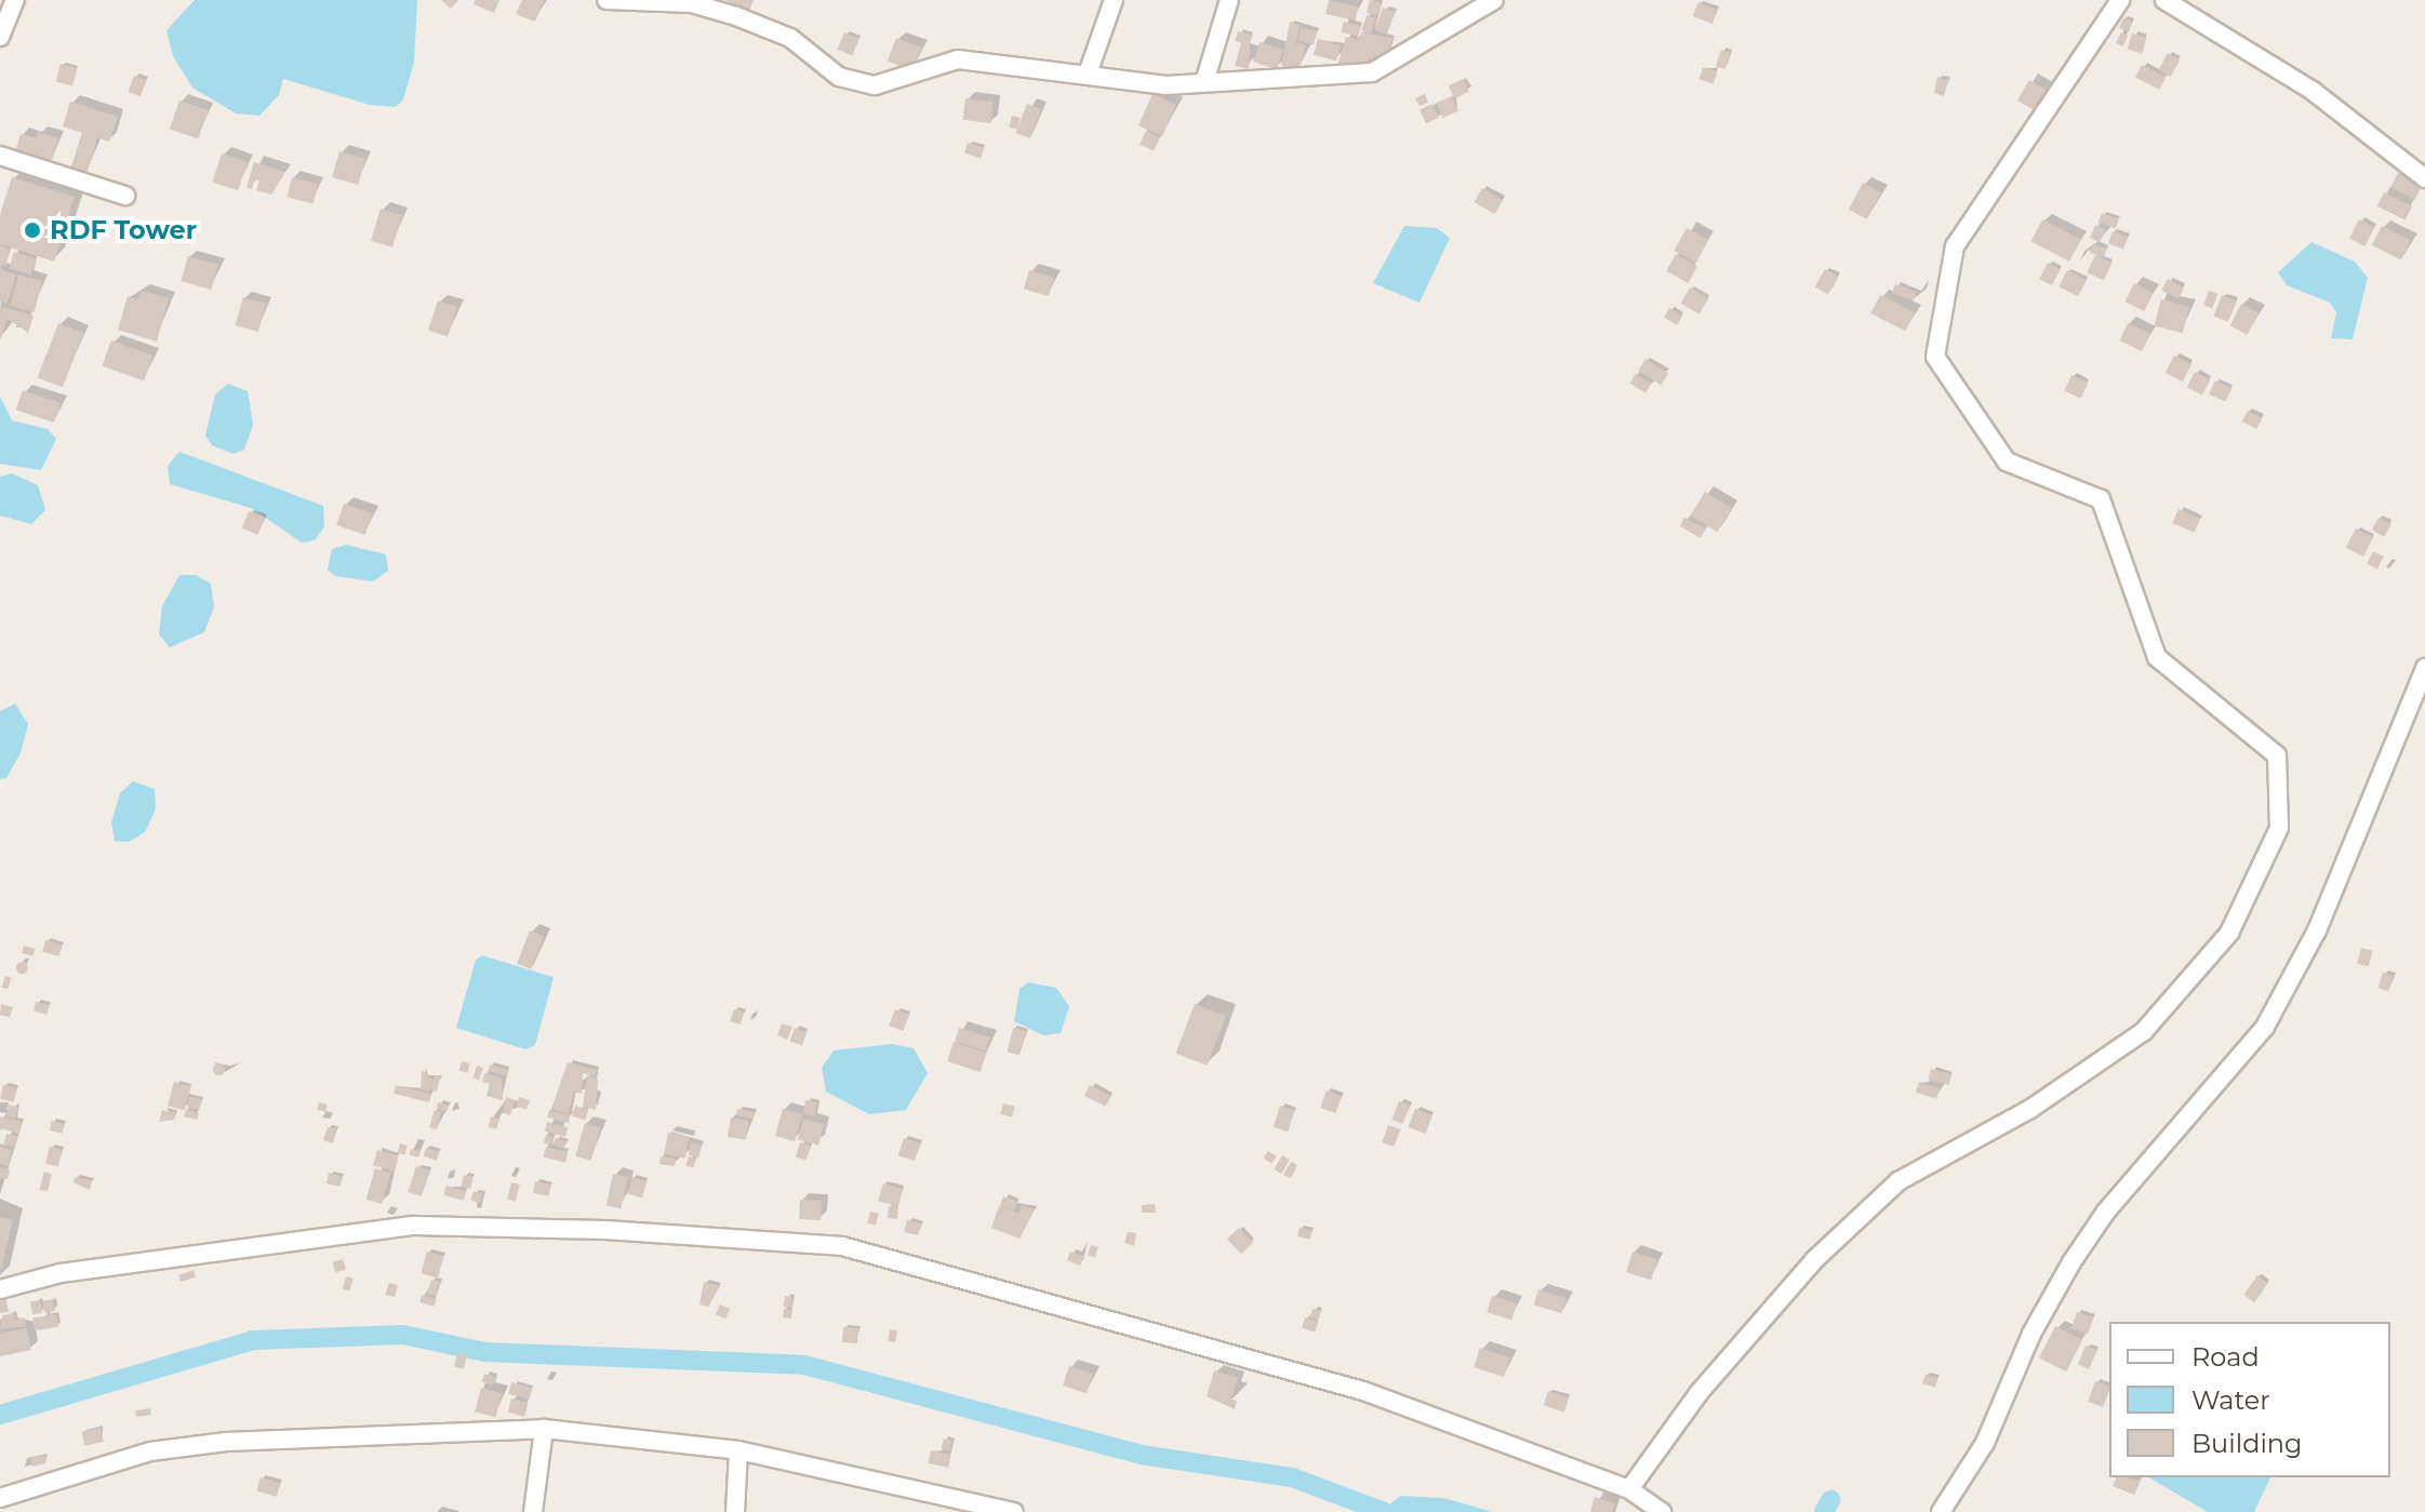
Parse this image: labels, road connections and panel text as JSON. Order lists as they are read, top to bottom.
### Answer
{
  "places": ["RDF Tower"],
  "legend": ["Road", "Water", "Building"]
}
